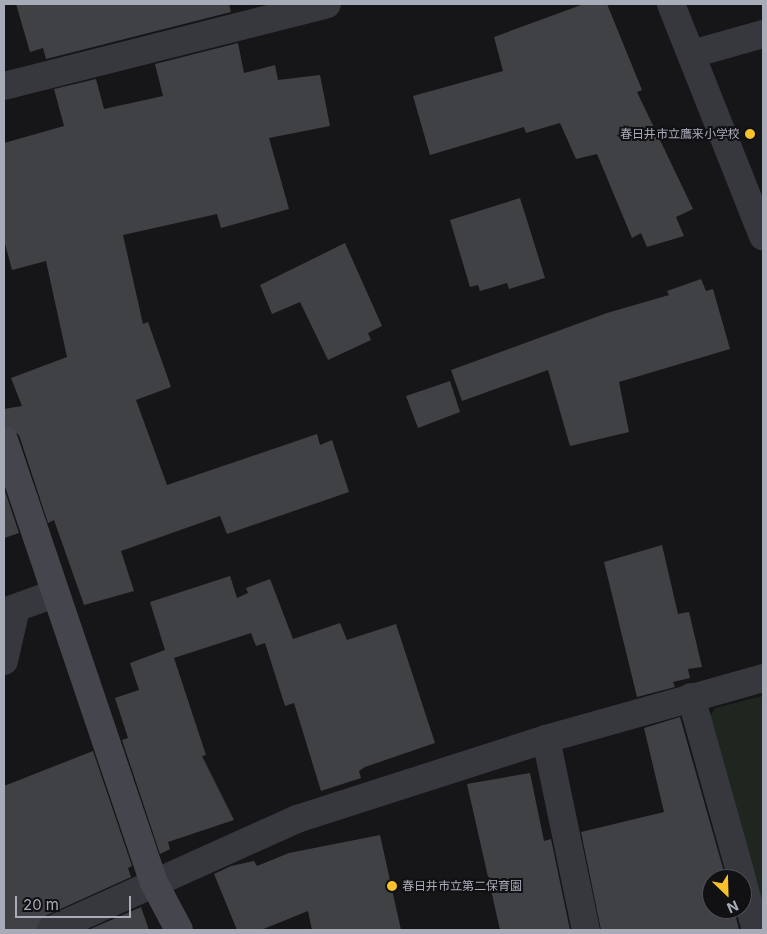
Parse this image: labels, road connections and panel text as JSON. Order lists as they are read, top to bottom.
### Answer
{
  "places": ["春日井市立鷹来小学校", "春日井市立第二保育園"],
  "scale_bar": "20 m",
  "north": "bottom right"
}
